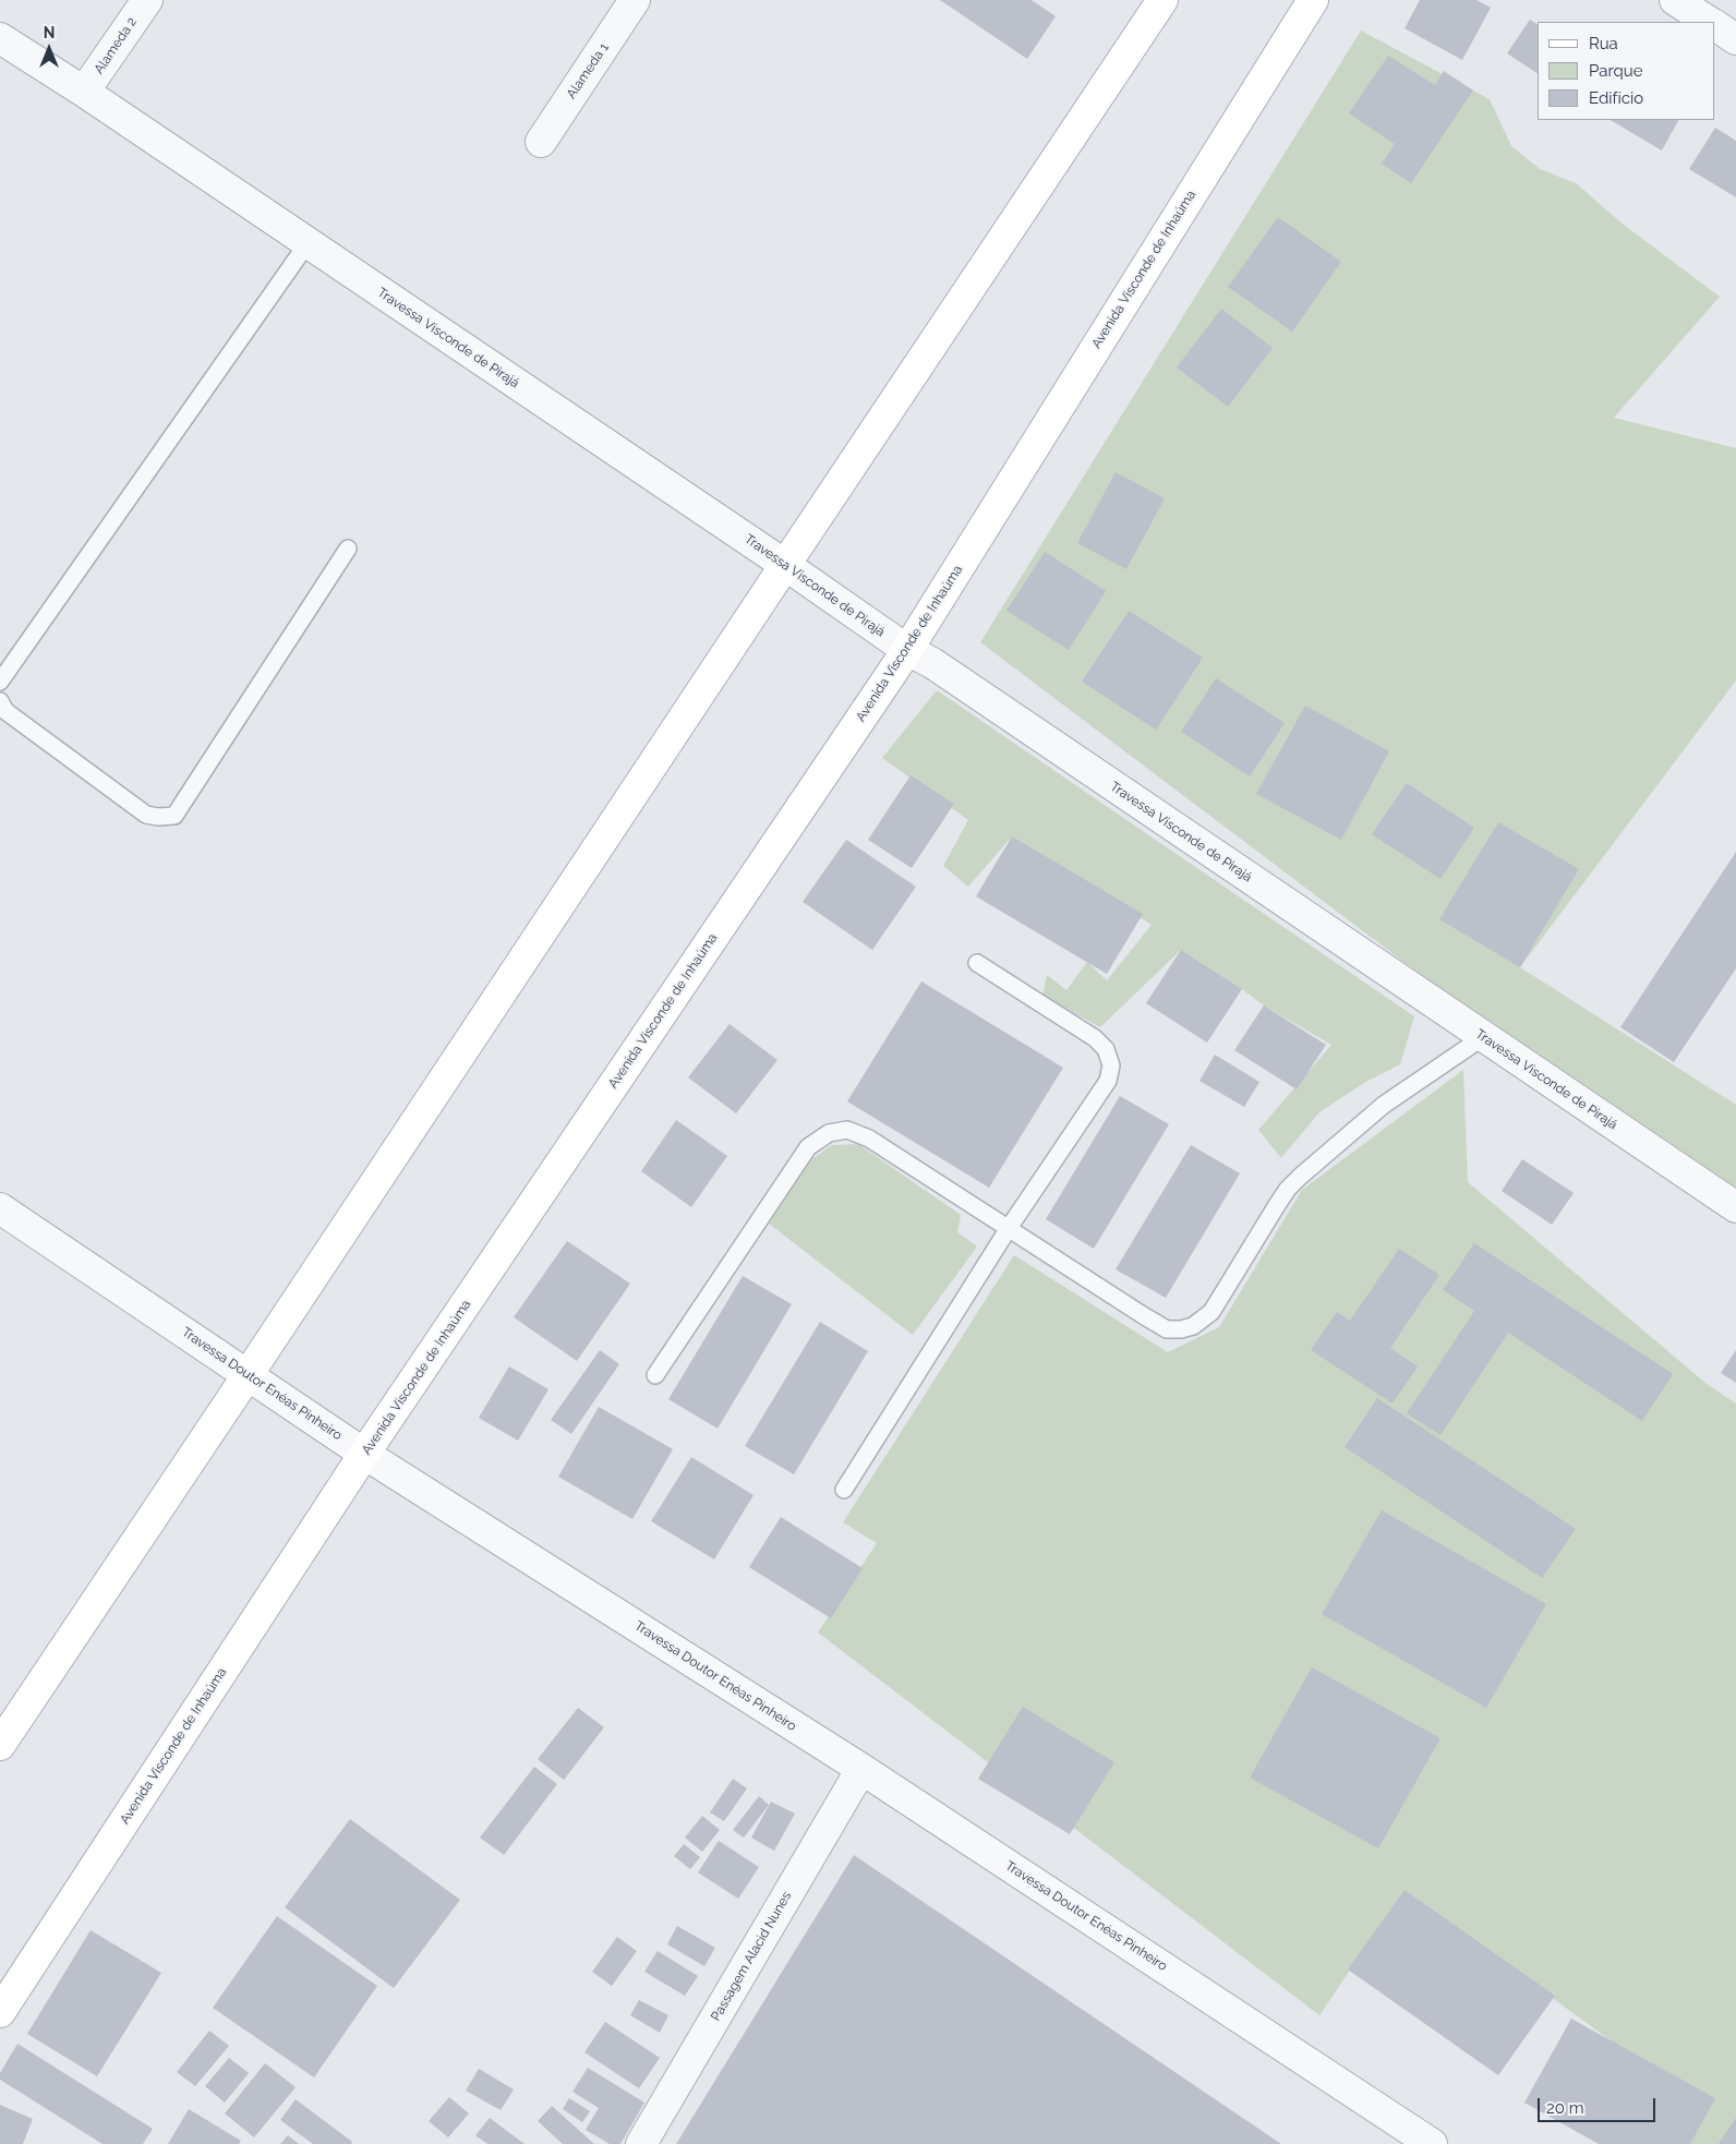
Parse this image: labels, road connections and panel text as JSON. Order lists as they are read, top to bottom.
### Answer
{
  "streets": {
    "street": [
      "Alameda 2",
      "Alameda 1",
      "Avenida Visconde de Inhaúma",
      "Travessa Visconde de Pirajá",
      "Travessa Doutor Enéas Pinheiro",
      "Passagem Alacid Nunes"
    ]
  },
  "crossings": [
    ["Alameda 2", "Travessa Visconde de Pirajá"],
    ["Avenida Visconde de Inhaúma", "Travessa Visconde de Pirajá"],
    ["Avenida Visconde de Inhaúma", "Travessa Doutor Enéas Pinheiro"],
    ["Travessa Doutor Enéas Pinheiro", "Passagem Alacid Nunes"]
  ],
  "legend": ["Rua", "Parque", "Edifício"],
  "scale_bar": "20 m",
  "north": "top"
}
